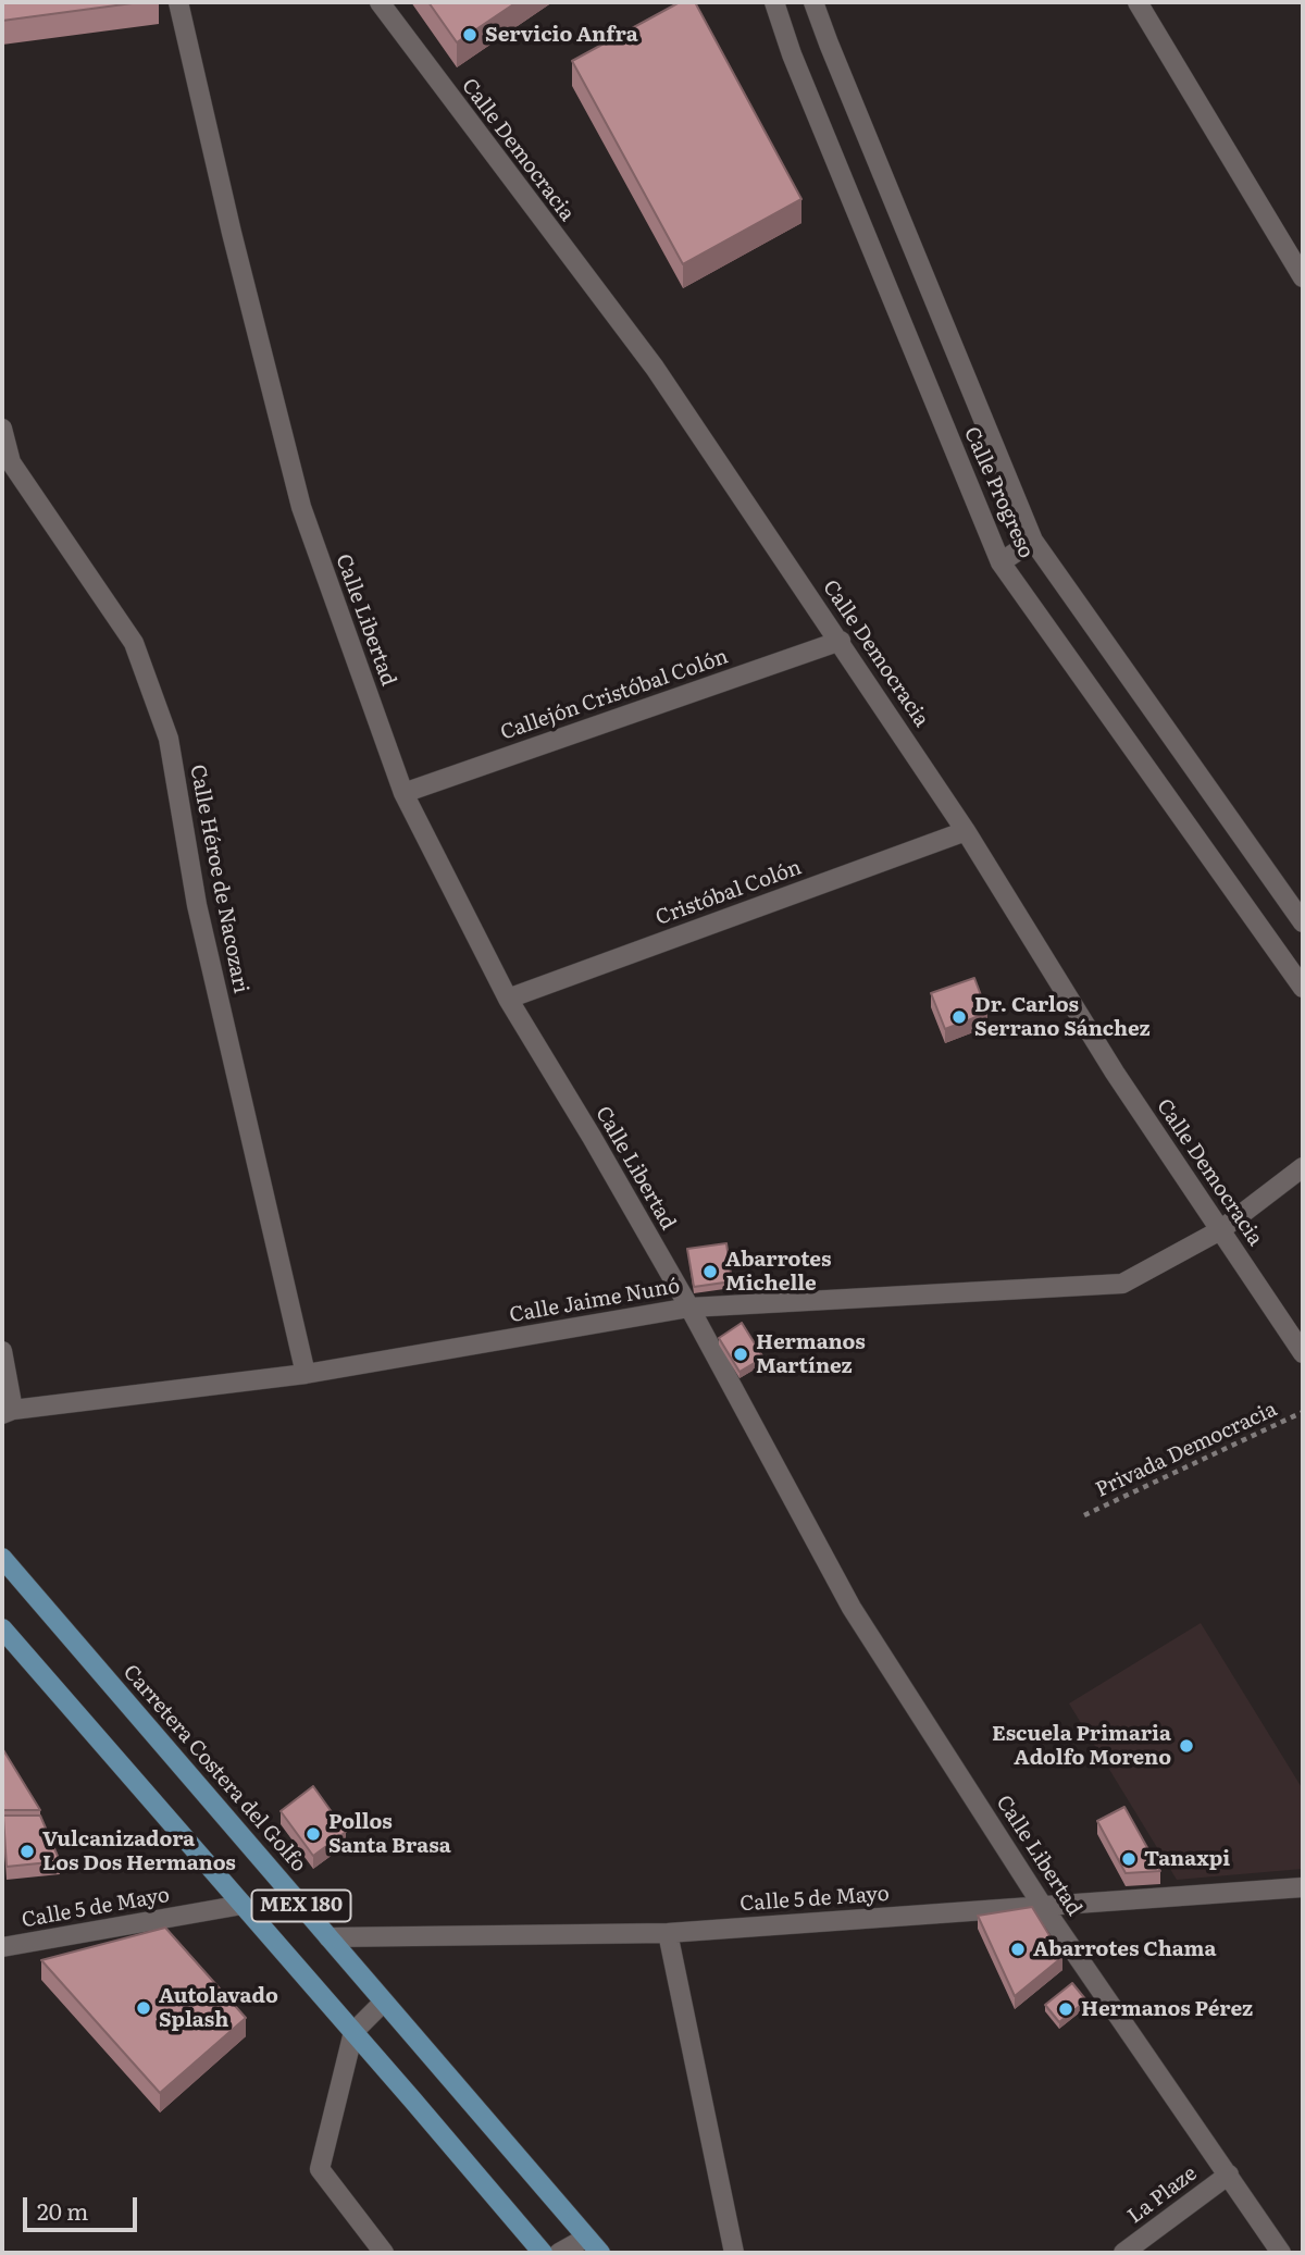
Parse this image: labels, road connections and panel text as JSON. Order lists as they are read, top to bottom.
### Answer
{
  "streets": {
    "main road": ["Carretera Costera del Golfo", "MEX 180"],
    "street": [
      "Calle Democracia",
      "Calle Progreso",
      "Calle Libertad",
      "Callejón Cristóbal Colón",
      "Calle Héroe de Nacozari",
      "Cristóbal Colón",
      "Calle Jaime Nunó",
      "Calle 5 de Mayo",
      "La Plaze"
    ],
    "path": ["Privada Democracia"]
  },
  "crossings": [
    ["Calle Democracia", "Callejón Cristóbal Colón"],
    ["Calle Democracia", "Cristóbal Colón"],
    ["Calle Democracia", "Calle Jaime Nunó"],
    ["Calle Libertad", "Callejón Cristóbal Colón"],
    ["Calle Libertad", "Cristóbal Colón"],
    ["Calle Libertad", "Calle Jaime Nunó"],
    ["Calle Libertad", "Calle 5 de Mayo"],
    ["Calle Libertad", "La Plaze"],
    ["Calle Héroe de Nacozari", "Calle Jaime Nunó"],
    ["Carretera Costera del Golfo", "Calle 5 de Mayo"],
    ["Calle 5 de Mayo", "MEX 180"]
  ],
  "places": [
    "Servicio Anfra",
    "Dr. Carlos Serrano Sánchez",
    "Abarrotes Michelle",
    "Hermanos Martínez",
    "Escuela Primaria Adolfo Moreno",
    "Pollos Santa Brasa",
    "Vulcanizadora Los Dos Hermanos",
    "Tanaxpi",
    "Abarrotes Chama",
    "Autolavado Splash",
    "Hermanos Pérez"
  ],
  "scale_bar": "20 m"
}
